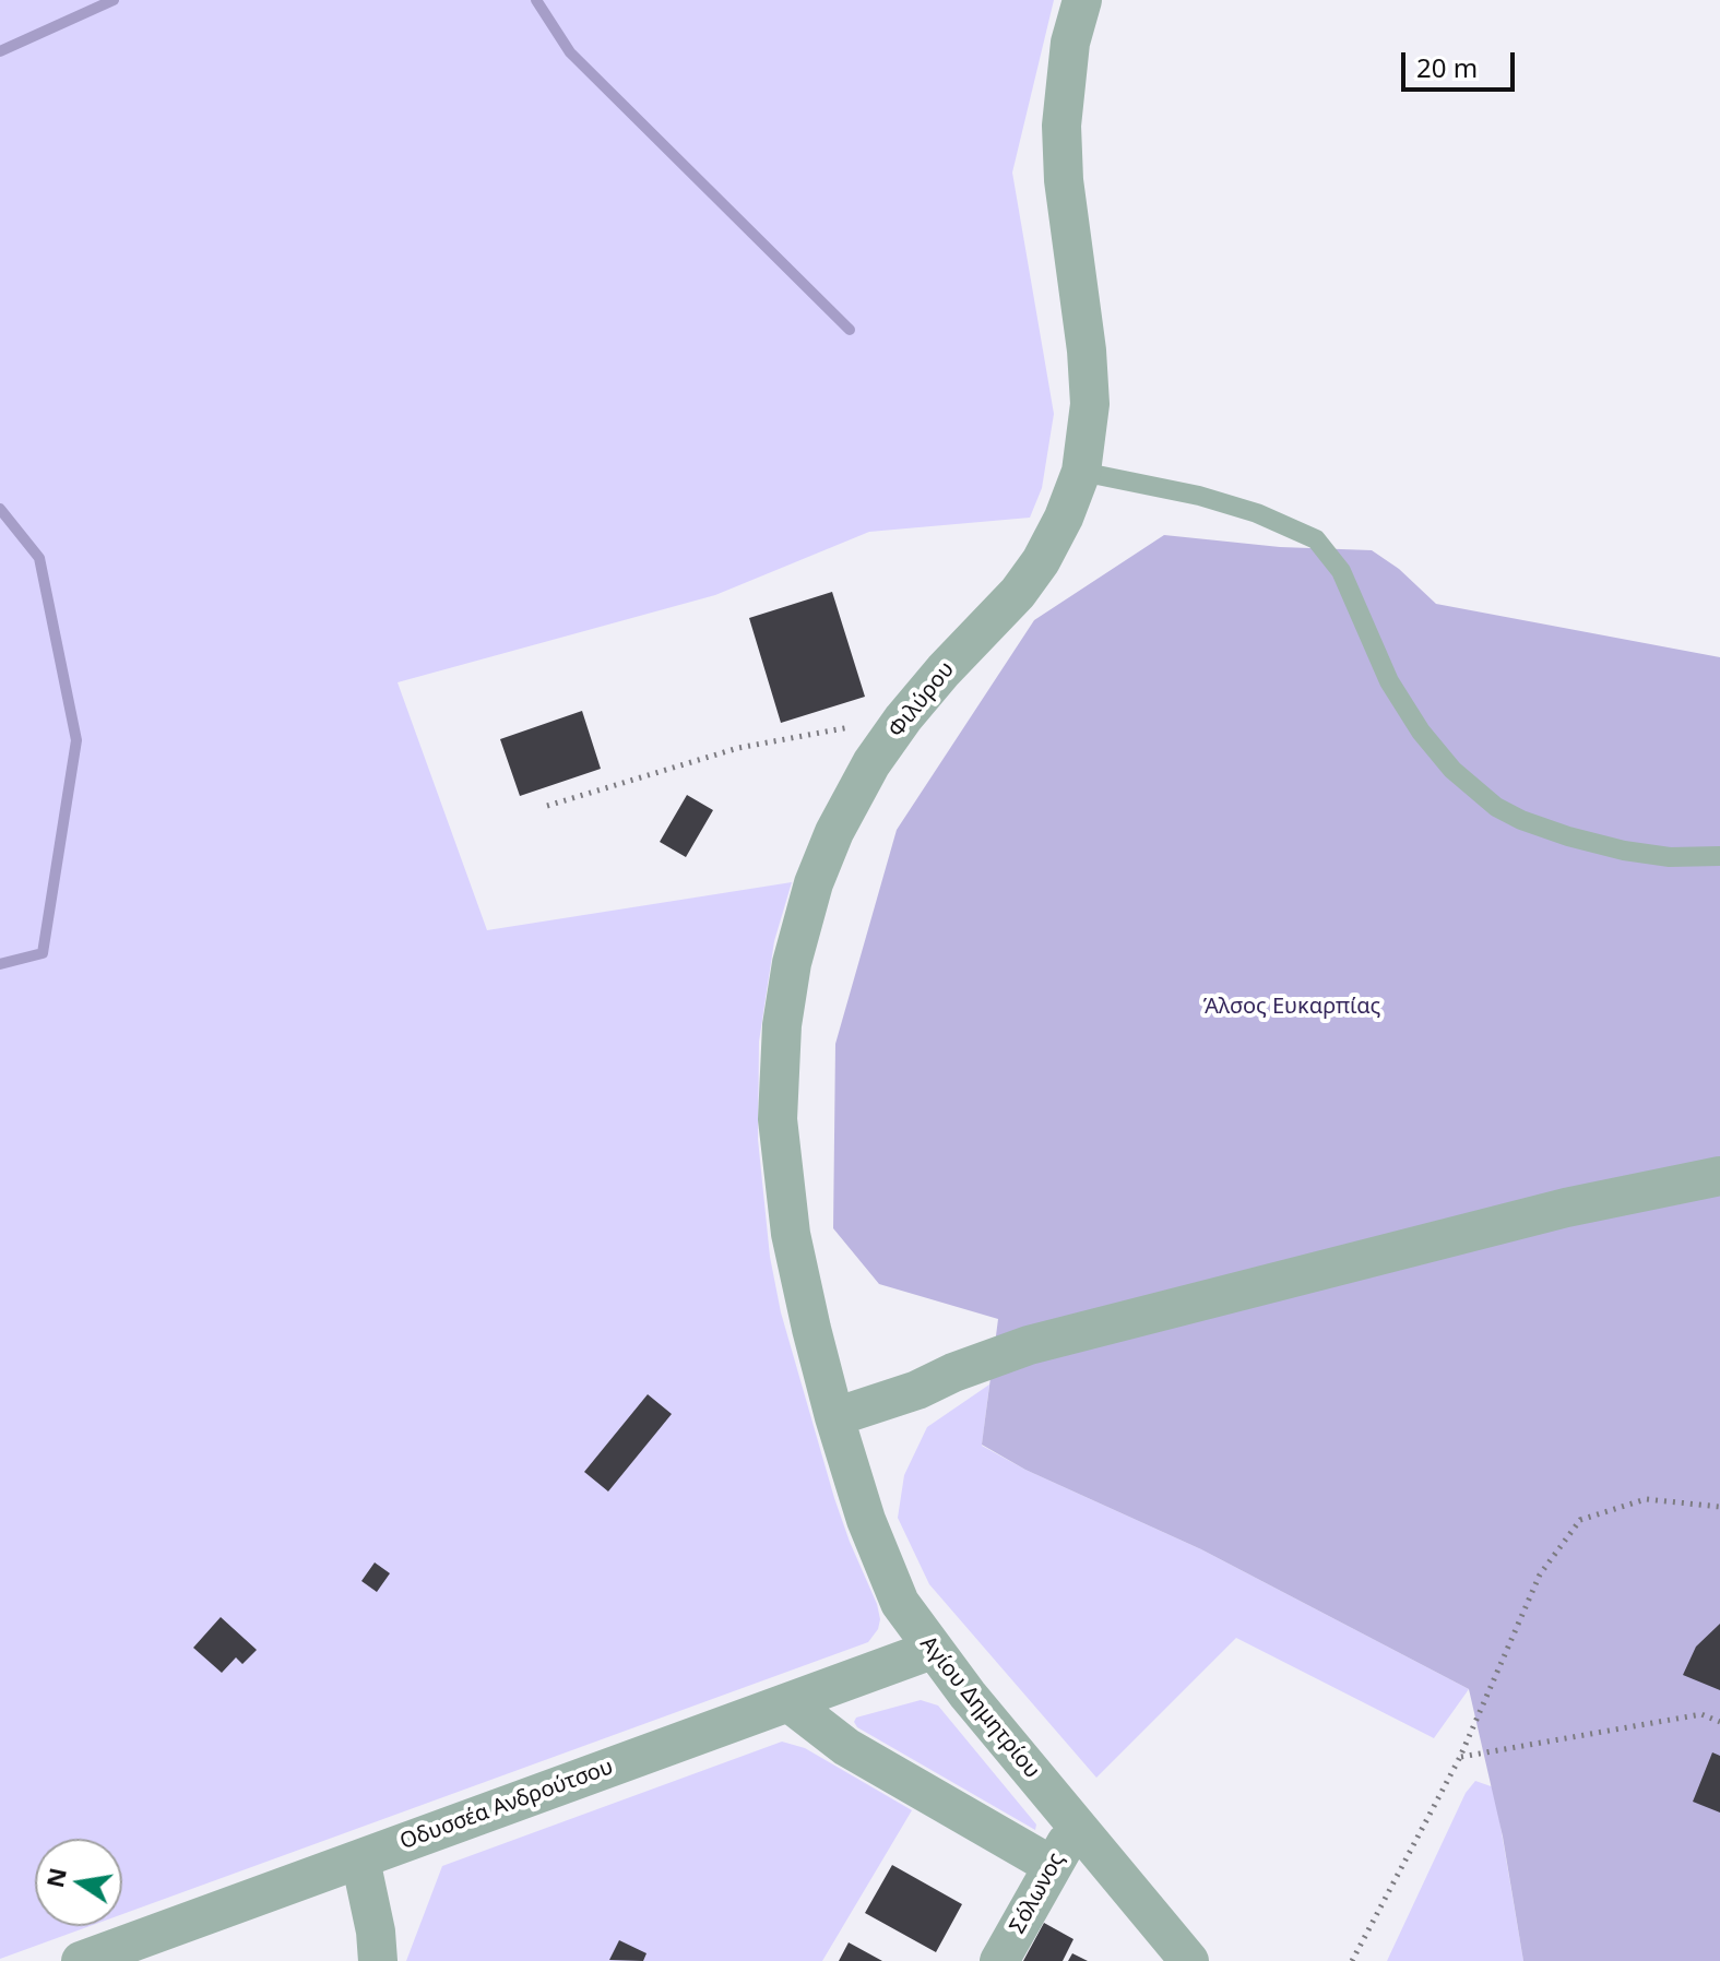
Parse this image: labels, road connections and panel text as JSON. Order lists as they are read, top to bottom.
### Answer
{
  "streets": {
    "street": [
      "Φιλύρου",
      "Αγίου Δημητρίου",
      "Οδυσσέα Ανδρούτσου",
      "Σόλωνος"
    ]
  },
  "crossings": [
    ["Φιλύρου", "Αγίου Δημητρίου"],
    ["Αγίου Δημητρίου", "Οδυσσέα Ανδρούτσου"],
    ["Αγίου Δημητρίου", "Σόλωνος"]
  ],
  "parks": ["Άλσος Ευκαρπίας"],
  "scale_bar": "20 m",
  "north": "left"
}
